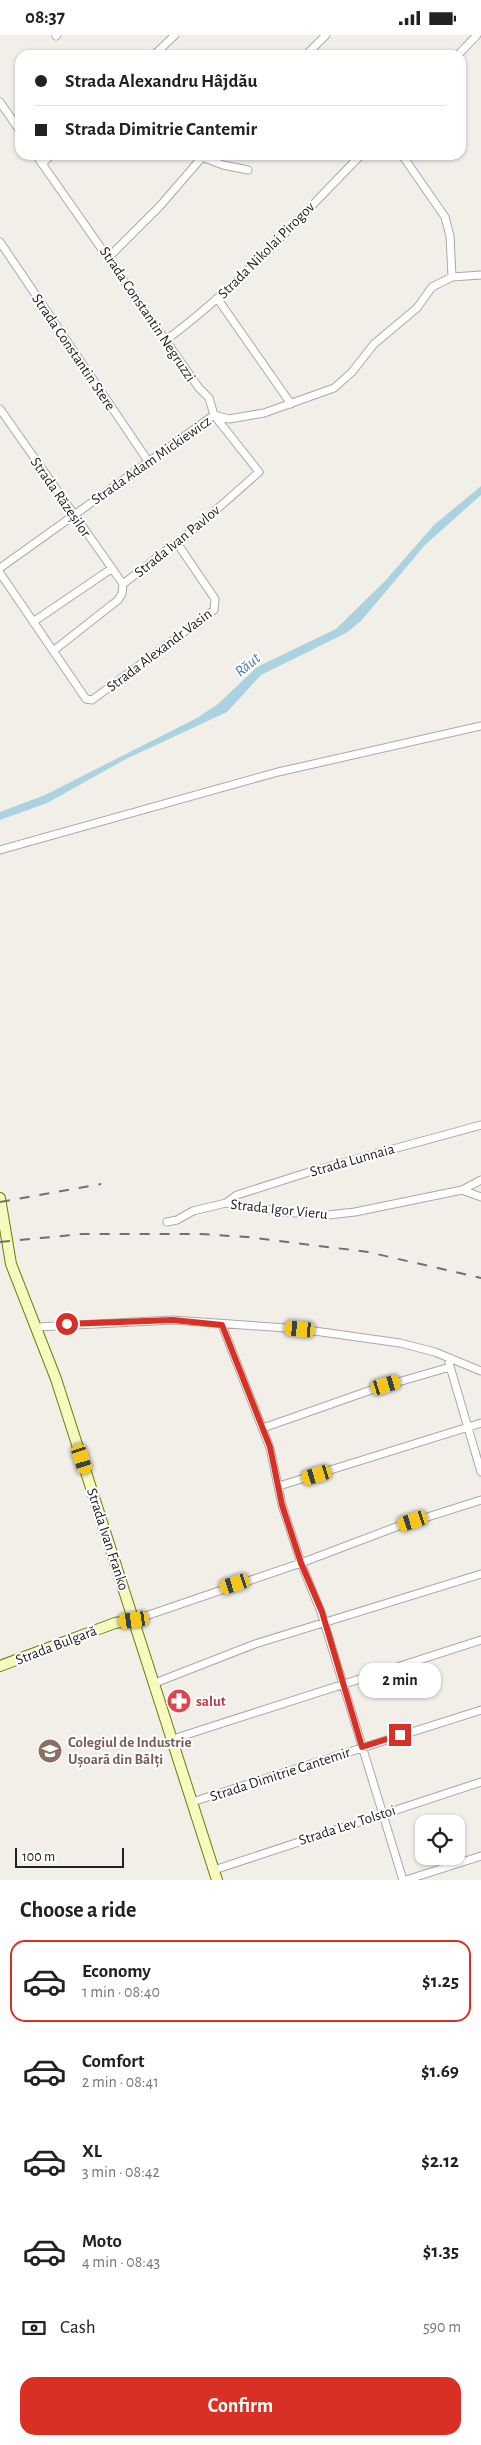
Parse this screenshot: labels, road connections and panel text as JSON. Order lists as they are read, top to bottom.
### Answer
{
  "streets": {
    "main road": ["Strada Ivan Franko", "Strada Bulgară"],
    "street": [
      "Strada Nikolai Pirogov",
      "Strada Constantin Negruzzi",
      "Strada Constantin Stere",
      "Strada Adam Mickiewicz",
      "Strada Răzeșilor",
      "Strada Ivan Pavlov",
      "Strada Alexandr Vasin",
      "Strada Lunnaia",
      "Strada Igor Vieru",
      "Strada Dimitrie Cantemir",
      "Strada Lev Tolstoi"
    ]
  },
  "crossings": [
    ["Strada Nikolai Pirogov", "Strada Constantin Negruzzi"],
    ["Strada Constantin Negruzzi", "Strada Adam Mickiewicz"],
    ["Strada Constantin Negruzzi", "Strada Ivan Pavlov"],
    ["Strada Constantin Stere", "Strada Adam Mickiewicz"],
    ["Strada Adam Mickiewicz", "Strada Răzeșilor"],
    ["Strada Răzeșilor", "Strada Ivan Pavlov"],
    ["Strada Ivan Pavlov", "Strada Alexandr Vasin"],
    ["Strada Lunnaia", "Strada Igor Vieru"],
    ["Strada Ivan Franko", "Strada Bulgară"],
    ["Strada Ivan Franko", "Strada Dimitrie Cantemir"],
    ["Strada Ivan Franko", "Strada Lev Tolstoi"]
  ],
  "water": ["Răut"],
  "places": {
    "pharmacy": ["salut"],
    "school or university": ["Colegiul de Industrie Ușoară din Bălți"]
  },
  "scale_bar": "100 m",
  "page": {
    "status": "08:37",
    "banner": ["Strada Alexandru Hâjdău", "Strada Dimitrie Cantemir"],
    "bubble": "2 min",
    "scale": "100 m",
    "heading": "Choose a ride",
    "list": [
      {
        "name": "Economy",
        "note": "1 min · 08:40",
        "value": "$1.25"
      },
      {
        "name": "Comfort",
        "note": "2 min · 08:41",
        "value": "$1.69"
      },
      {
        "name": "XL",
        "note": "3 min · 08:42",
        "value": "$2.12"
      },
      {
        "name": "Moto",
        "note": "4 min · 08:43",
        "value": "$1.35"
      }
    ],
    "pay": ["Cash", "590 m"],
    "buttons": "Confirm"
  }
}
